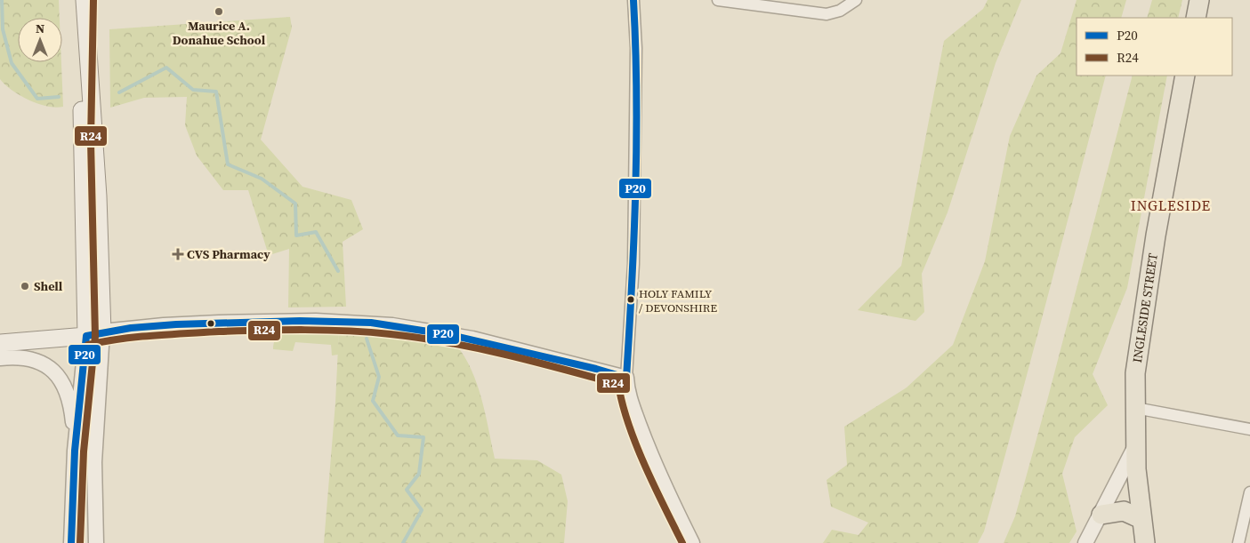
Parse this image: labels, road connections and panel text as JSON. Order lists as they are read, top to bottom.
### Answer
{
  "streets": {
    "main road": ["INGLESIDE STREET"]
  },
  "districts": ["INGLESIDE"],
  "places": {
    "other": ["Maurice A. Donahue School", "Shell", "HOLY FAMILY / DEVONSHIRE"],
    "health": ["CVS Pharmacy"]
  },
  "lines": ["transit line P20", "transit line R24"],
  "legend": ["P20", "R24"],
  "north": "top"
}
